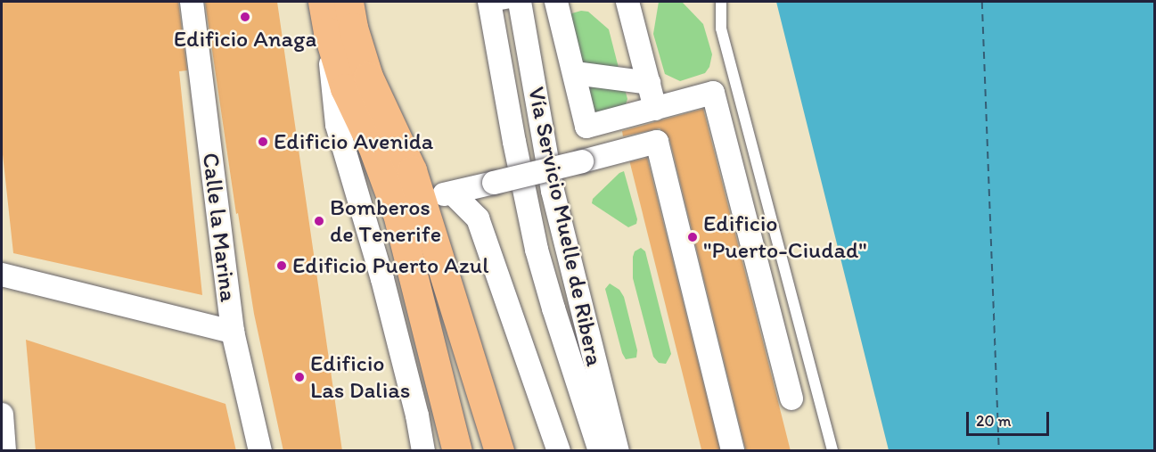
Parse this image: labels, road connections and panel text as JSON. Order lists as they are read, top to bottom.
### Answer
{
  "streets": {
    "street": ["Vía Servicio Muelle de Ribera", "Calle la Marina"]
  },
  "places": [
    "Edificio Anaga",
    "Edificio Avenida",
    "Bomberos de Tenerife",
    "Edificio \"Puerto-Ciudad\"",
    "Edificio Puerto Azul",
    "Edificio Las Dalias"
  ],
  "scale_bar": "20 m"
}
